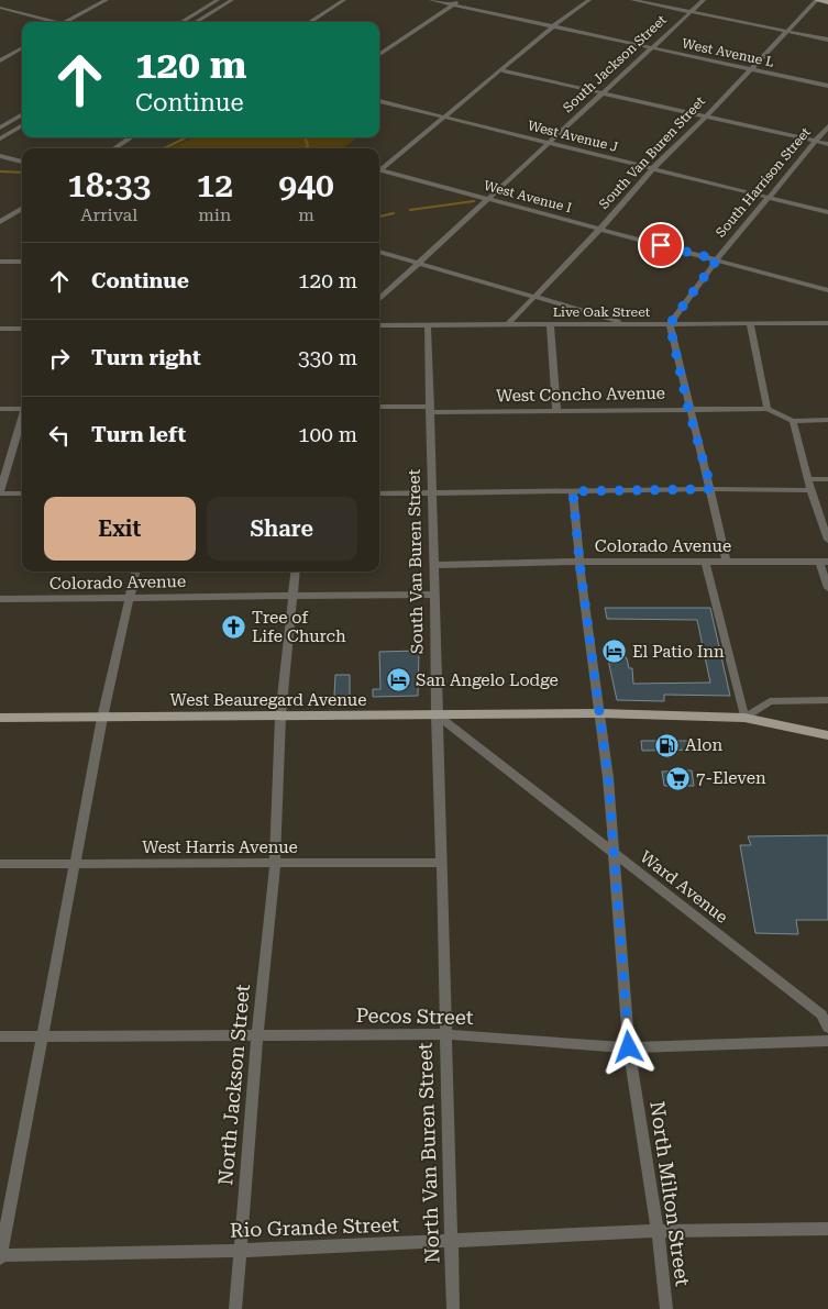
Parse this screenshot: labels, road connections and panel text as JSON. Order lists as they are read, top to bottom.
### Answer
{
  "streets": {
    "main road": ["West Beauregard Avenue"],
    "street": [
      "West Avenue L",
      "South Jackson Street",
      "West Avenue J",
      "South Van Buren Street",
      "South Harrison Street",
      "West Avenue I",
      "Live Oak Street",
      "West Concho Avenue",
      "Colorado Avenue",
      "West Harris Avenue",
      "Ward Avenue",
      "Pecos Street",
      "North Jackson Street",
      "North Van Buren Street",
      "North Milton Street",
      "Rio Grande Street"
    ]
  },
  "crossings": [
    ["West Avenue L", "South Jackson Street"],
    ["West Avenue L", "South Van Buren Street"],
    ["South Jackson Street", "West Avenue J"],
    ["South Jackson Street", "West Avenue I"],
    ["West Avenue J", "South Van Buren Street"],
    ["West Avenue J", "South Harrison Street"],
    ["South Van Buren Street", "West Avenue I"],
    ["South Van Buren Street", "Live Oak Street"],
    ["South Van Buren Street", "West Concho Avenue"],
    ["South Van Buren Street", "Colorado Avenue"],
    ["South Van Buren Street", "West Beauregard Avenue"],
    ["South Van Buren Street", "West Harris Avenue"],
    ["South Van Buren Street", "Ward Avenue"],
    ["South Van Buren Street", "North Van Buren Street"],
    ["South Harrison Street", "West Avenue I"],
    ["South Harrison Street", "Live Oak Street"],
    ["Colorado Avenue", "North Milton Street"],
    ["West Beauregard Avenue", "Ward Avenue"],
    ["West Beauregard Avenue", "North Milton Street"],
    ["West Harris Avenue", "North Jackson Street"],
    ["West Harris Avenue", "North Van Buren Street"],
    ["Ward Avenue", "North Milton Street"],
    ["Pecos Street", "North Jackson Street"],
    ["Pecos Street", "North Van Buren Street"],
    ["Pecos Street", "North Milton Street"],
    ["North Jackson Street", "Rio Grande Street"],
    ["North Van Buren Street", "Rio Grande Street"],
    ["North Milton Street", "Rio Grande Street"]
  ],
  "places": {
    "church": ["Tree of Life Church"],
    "hotel": ["El Patio Inn", "San Angelo Lodge"],
    "fuel station": ["Alon"],
    "supermarket": ["7-Eleven"]
  },
  "page": {
    "turn": ["120 m", "Continue"],
    "eta": [
      "18:33",
      "Arrival",
      "12",
      "min",
      "940",
      "m"
    ],
    "list": [
      {
        "name": "Continue",
        "value": "120 m"
      },
      {
        "name": "Turn right",
        "value": "330 m"
      },
      {
        "name": "Turn left",
        "value": "100 m"
      }
    ],
    "buttons": ["Exit", "Share"]
  }
}
